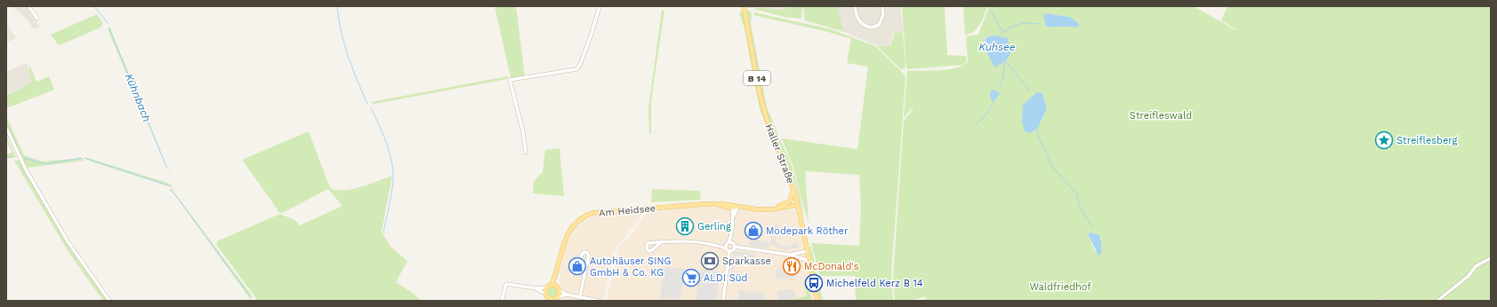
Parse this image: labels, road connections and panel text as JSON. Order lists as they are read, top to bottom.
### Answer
{
  "streets": {
    "main road": ["B 14", "Haller Straße", "Am Heidsee"]
  },
  "water": ["Kuhsee", "Kühnbach"],
  "parks": ["Streifleswald", "Waldfriedhof"],
  "places": {
    "place": ["Streiflesberg"],
    "building": ["Gerling"],
    "shop": ["Modepark Röther", "Autohäuser SING GmbH & Co. KG"],
    "bank": ["Sparkasse"],
    "restaurant": ["McDonald's"],
    "supermarket": ["ALDI Süd"],
    "bus stop": ["Michelfeld Kerz B 14"]
  }
}
